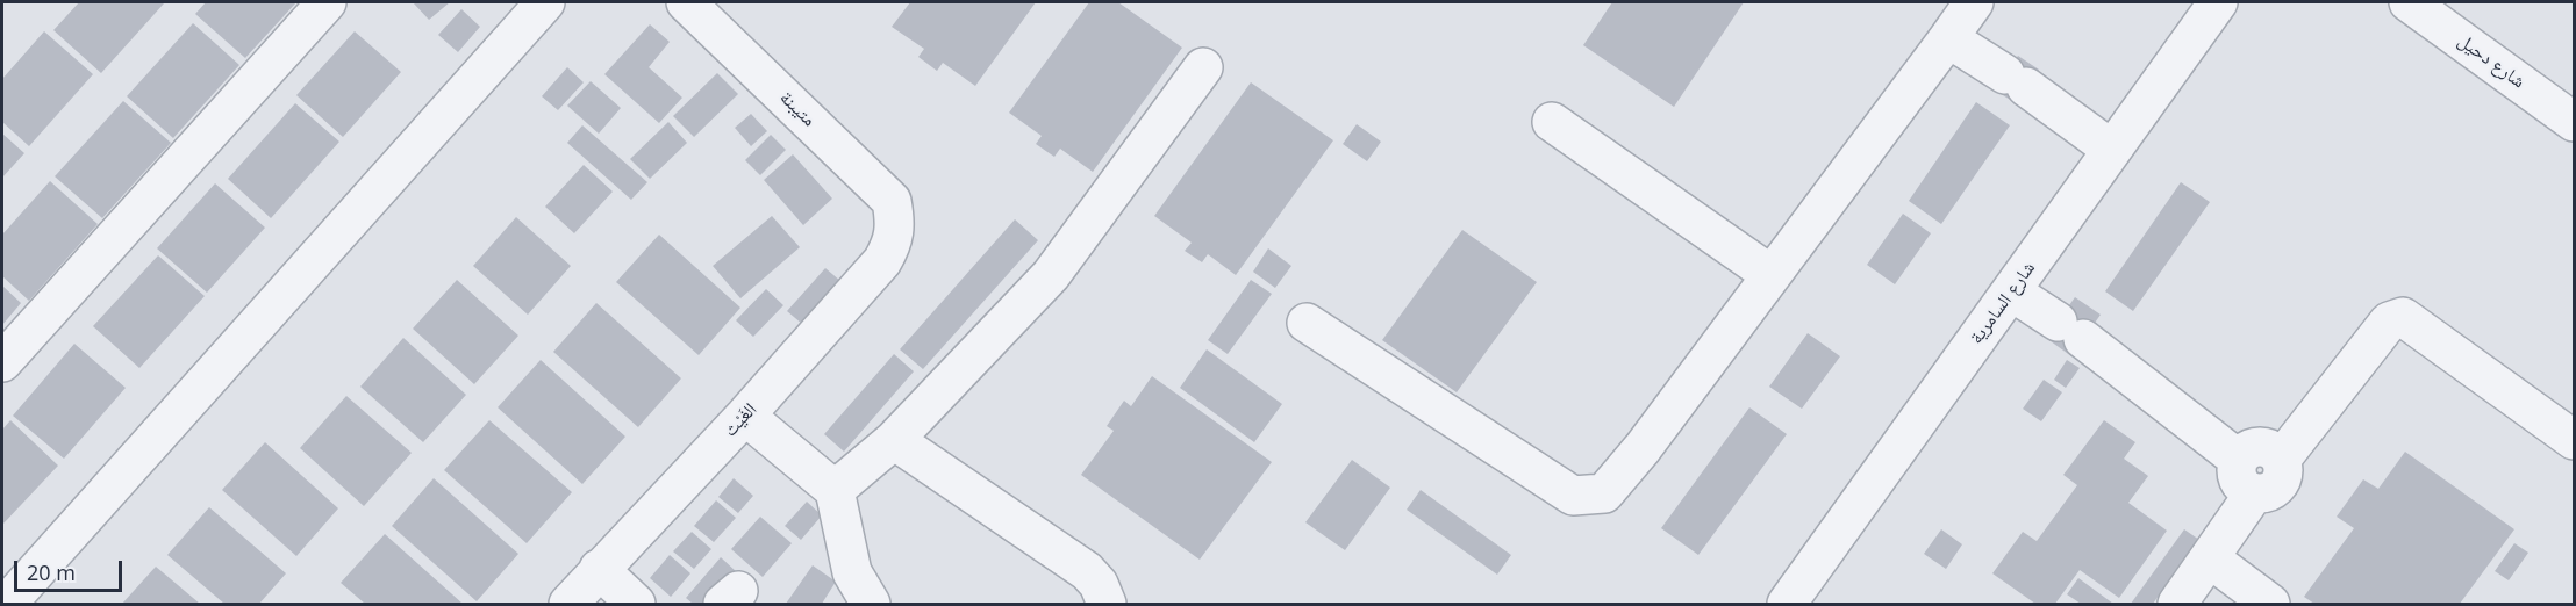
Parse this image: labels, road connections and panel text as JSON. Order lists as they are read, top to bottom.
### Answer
{
  "streets": {
    "street": [
      "شارع دحيل",
      "متيبنة",
      "شارع السامرية",
      "الغَيْث"
    ]
  },
  "crossings": [
    ["متيبنة", "الغَيْث"]
  ],
  "scale_bar": "20 m"
}
